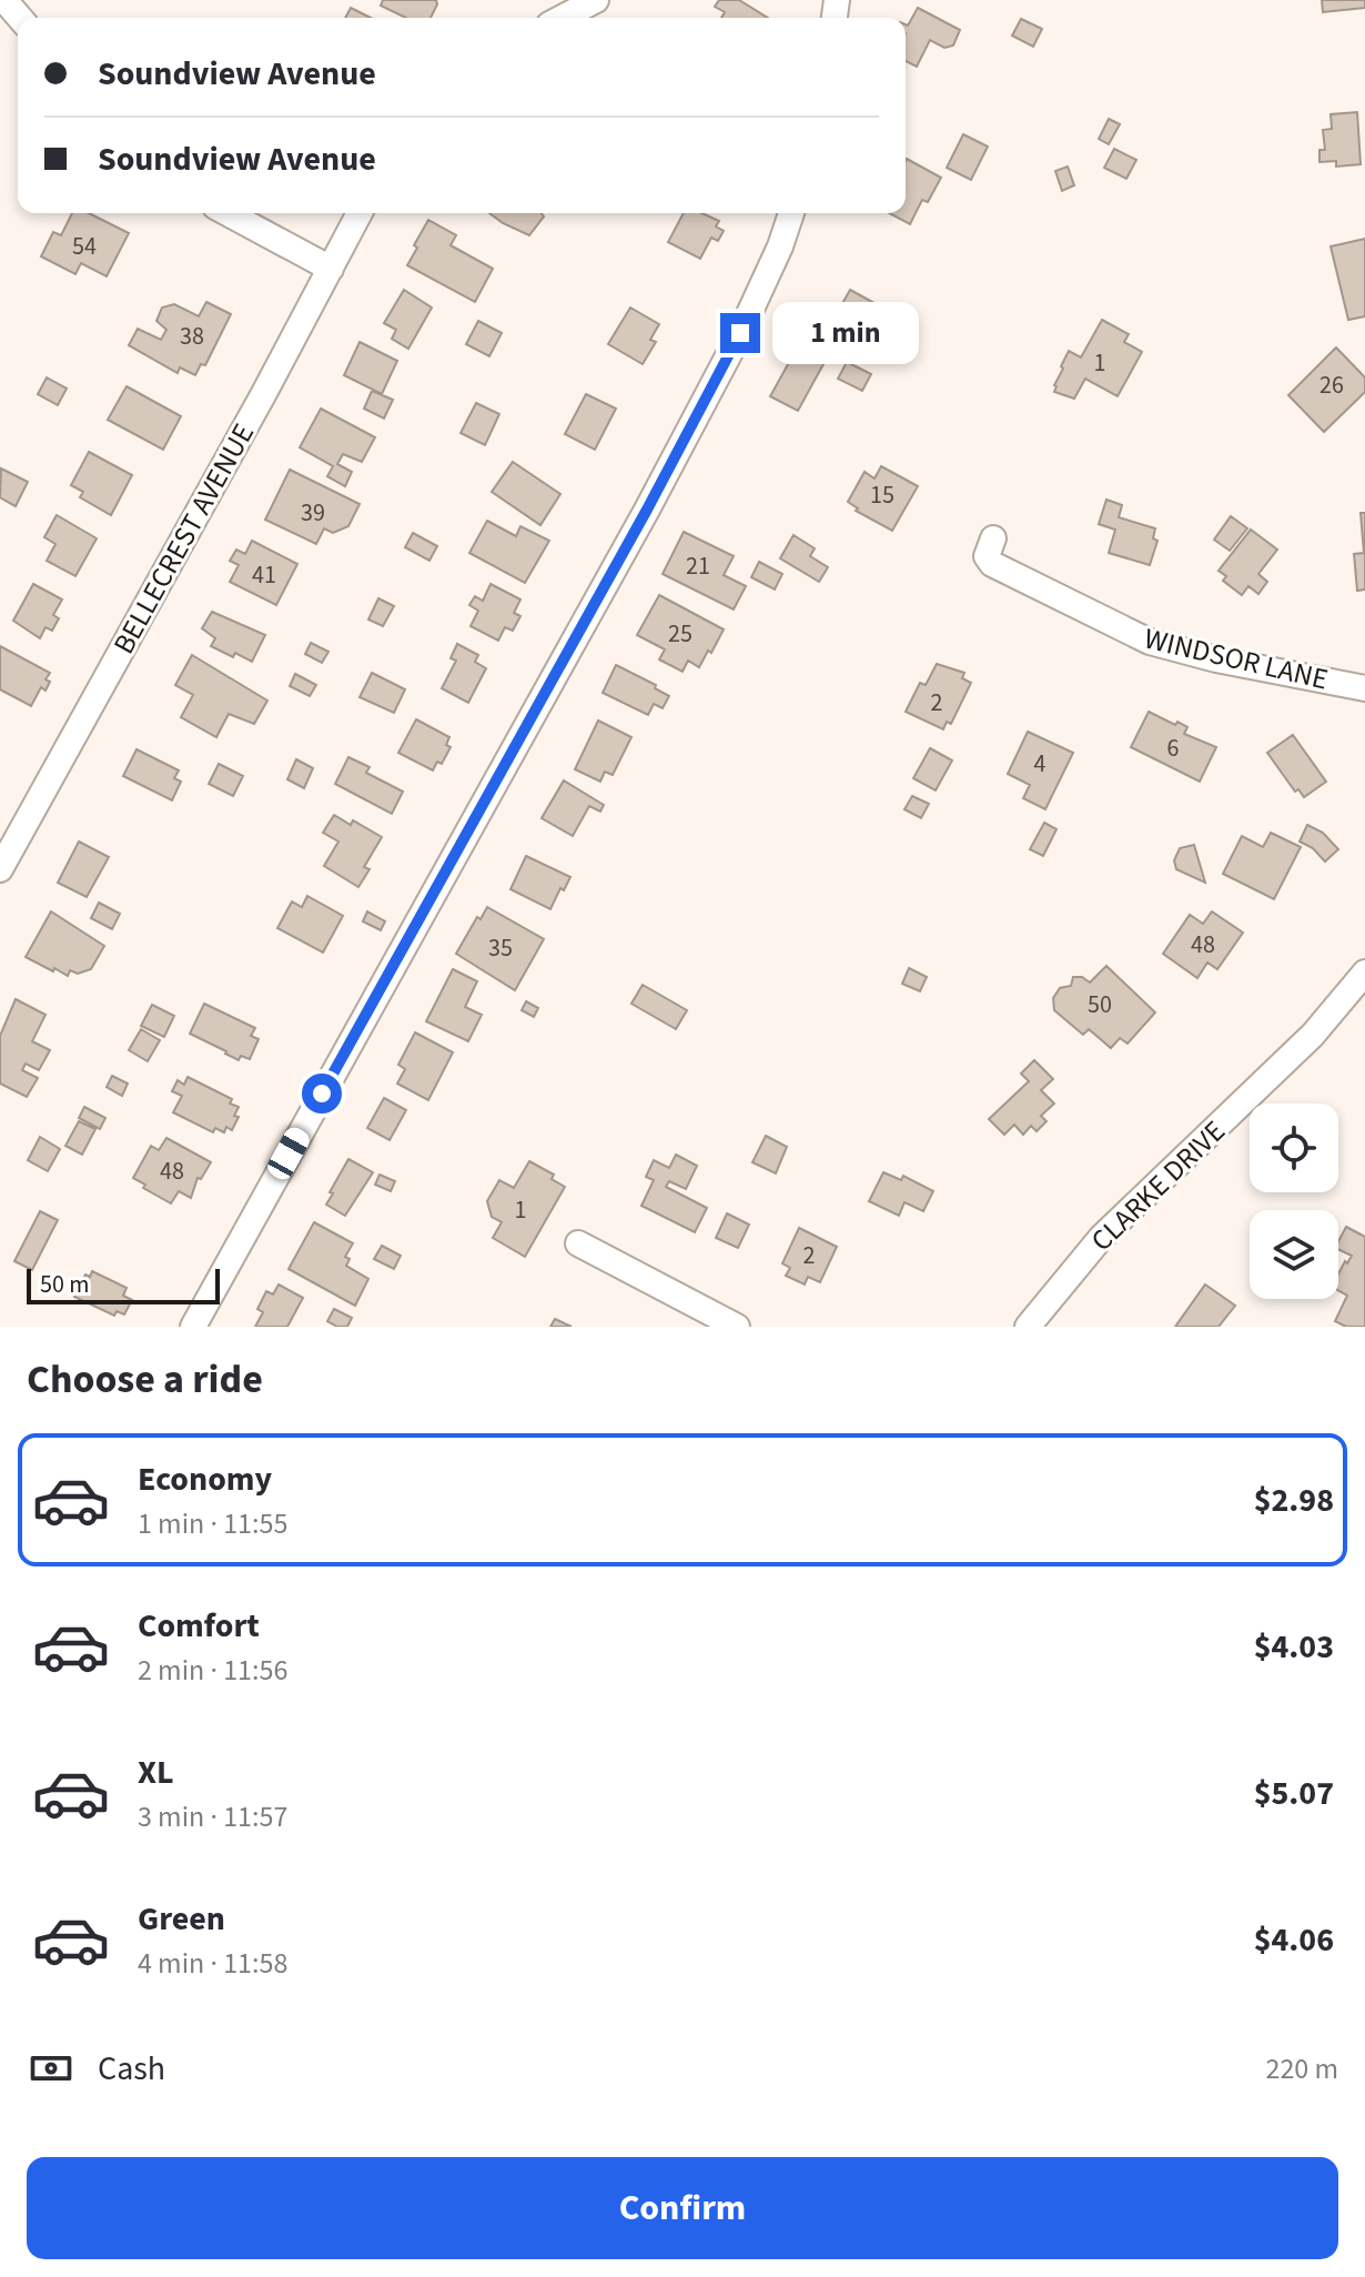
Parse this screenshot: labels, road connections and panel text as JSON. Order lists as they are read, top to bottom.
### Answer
{
  "streets": {
    "street": ["BELLECREST AVENUE", "WINDSOR LANE", "CLARKE DRIVE"]
  },
  "house_numbers": [
    "54",
    "38",
    "1",
    "26",
    "15",
    "39",
    "21",
    "41",
    "25",
    "2",
    "6",
    "4",
    "48",
    "35",
    "50",
    "48",
    "1",
    "2"
  ],
  "scale_bar": "50 m",
  "page": {
    "banner": ["Soundview Avenue", "Soundview Avenue"],
    "bubble": "1 min",
    "scale": "50 m",
    "heading": "Choose a ride",
    "list": [
      {
        "name": "Economy",
        "note": "1 min · 11:55",
        "value": "$2.98"
      },
      {
        "name": "Comfort",
        "note": "2 min · 11:56",
        "value": "$4.03"
      },
      {
        "name": "XL",
        "note": "3 min · 11:57",
        "value": "$5.07"
      },
      {
        "name": "Green",
        "note": "4 min · 11:58",
        "value": "$4.06"
      }
    ],
    "pay": ["Cash", "220 m"],
    "buttons": "Confirm"
  }
}
